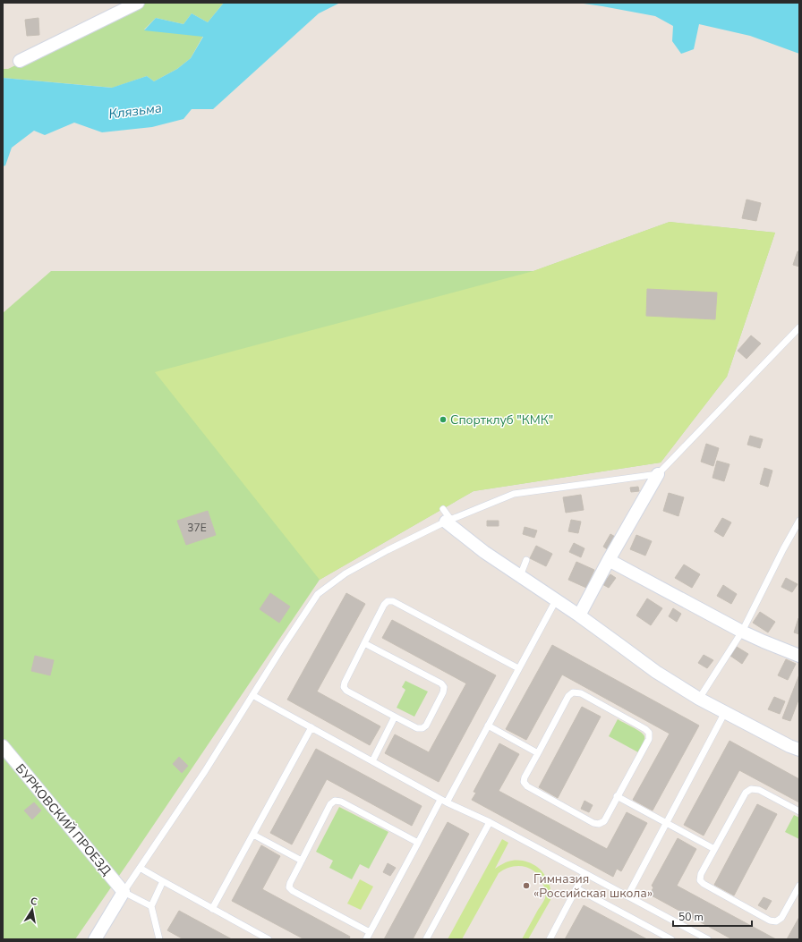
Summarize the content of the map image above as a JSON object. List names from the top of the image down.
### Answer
{
  "streets": {
    "street": ["БУРКОВСКИЙ ПРОЕЗД"]
  },
  "water": ["Клязьма"],
  "places": ["Спортклуб \"КМК\"", "Гимназия «Российская школа»"],
  "house_numbers": ["37Е"],
  "scale_bar": "50 m",
  "north": "top"
}
